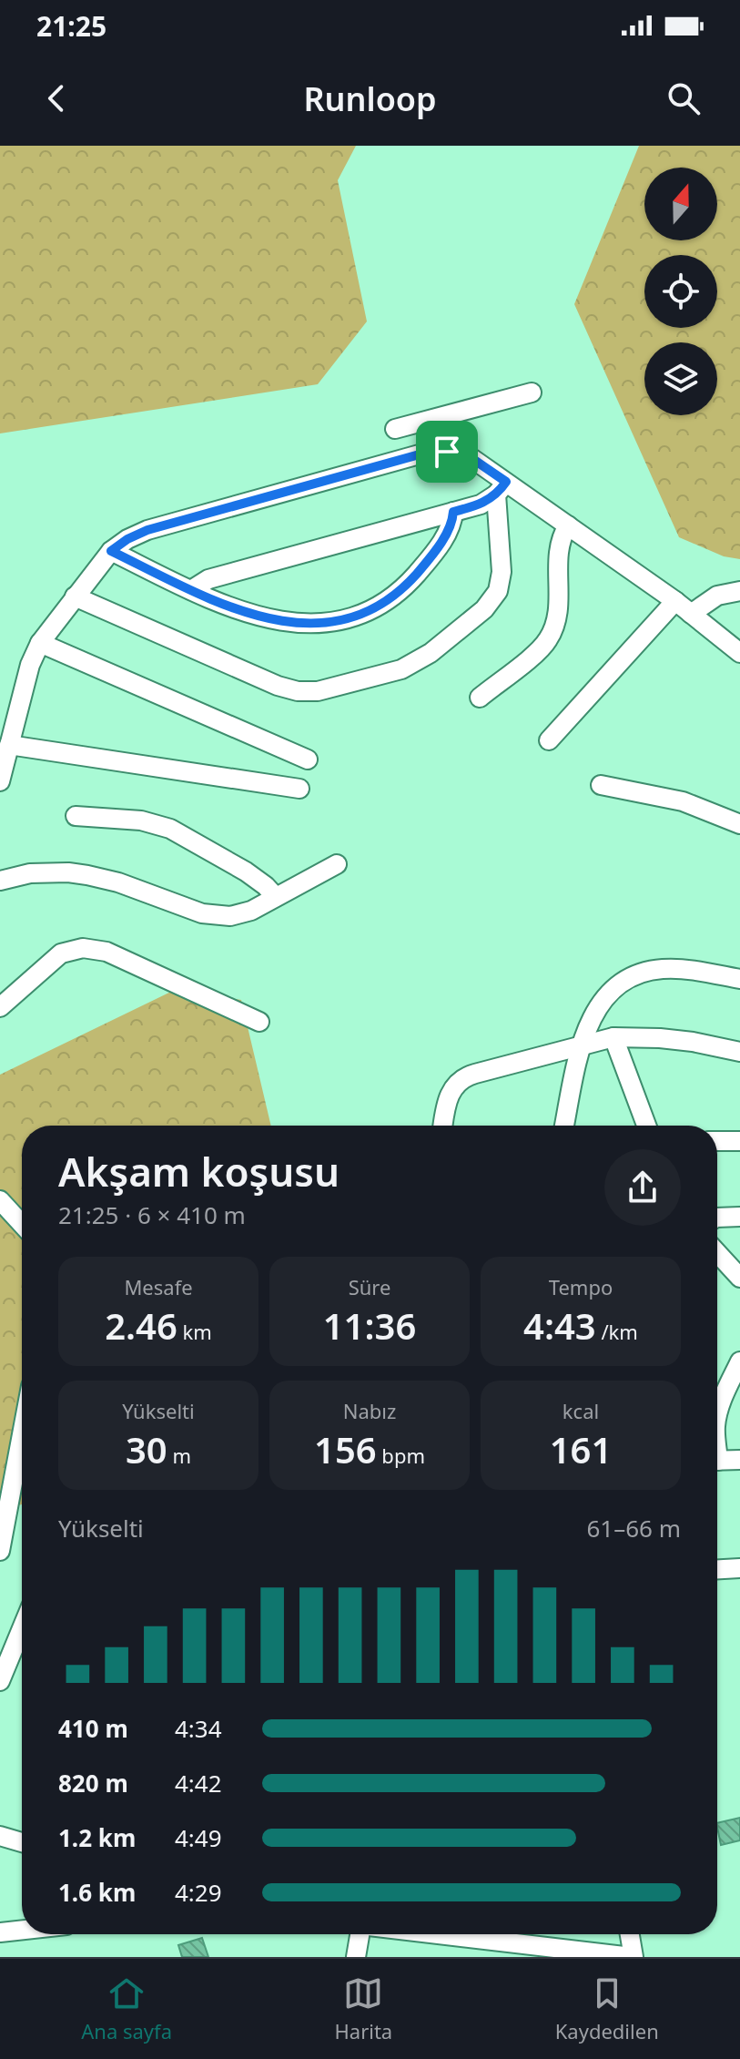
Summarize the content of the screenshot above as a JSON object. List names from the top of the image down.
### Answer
{
  "north": "top",
  "page": {
    "status": "21:25",
    "header": "Runloop",
    "heading": ["Akşam koşusu", "21:25 · 6 × 410 m"],
    "stats": [
      ["Mesafe", "2.46 km"],
      ["Süre", "11:36"],
      ["Tempo", "4:43 /km"],
      ["Yükselti", "30 m"],
      ["Nabız", "156 bpm"],
      ["kcal", "161"]
    ],
    "chart": ["Yükselti", "61–66 m"],
    "list": [
      {
        "name": "410 m",
        "note": "4:34"
      },
      {
        "name": "820 m",
        "note": "4:42"
      },
      {
        "name": "1.2 km",
        "note": "4:49"
      },
      {
        "name": "1.6 km",
        "note": "4:29"
      }
    ],
    "tabs": ["Ana sayfa", "Harita", "Kaydedilen"]
  }
}
